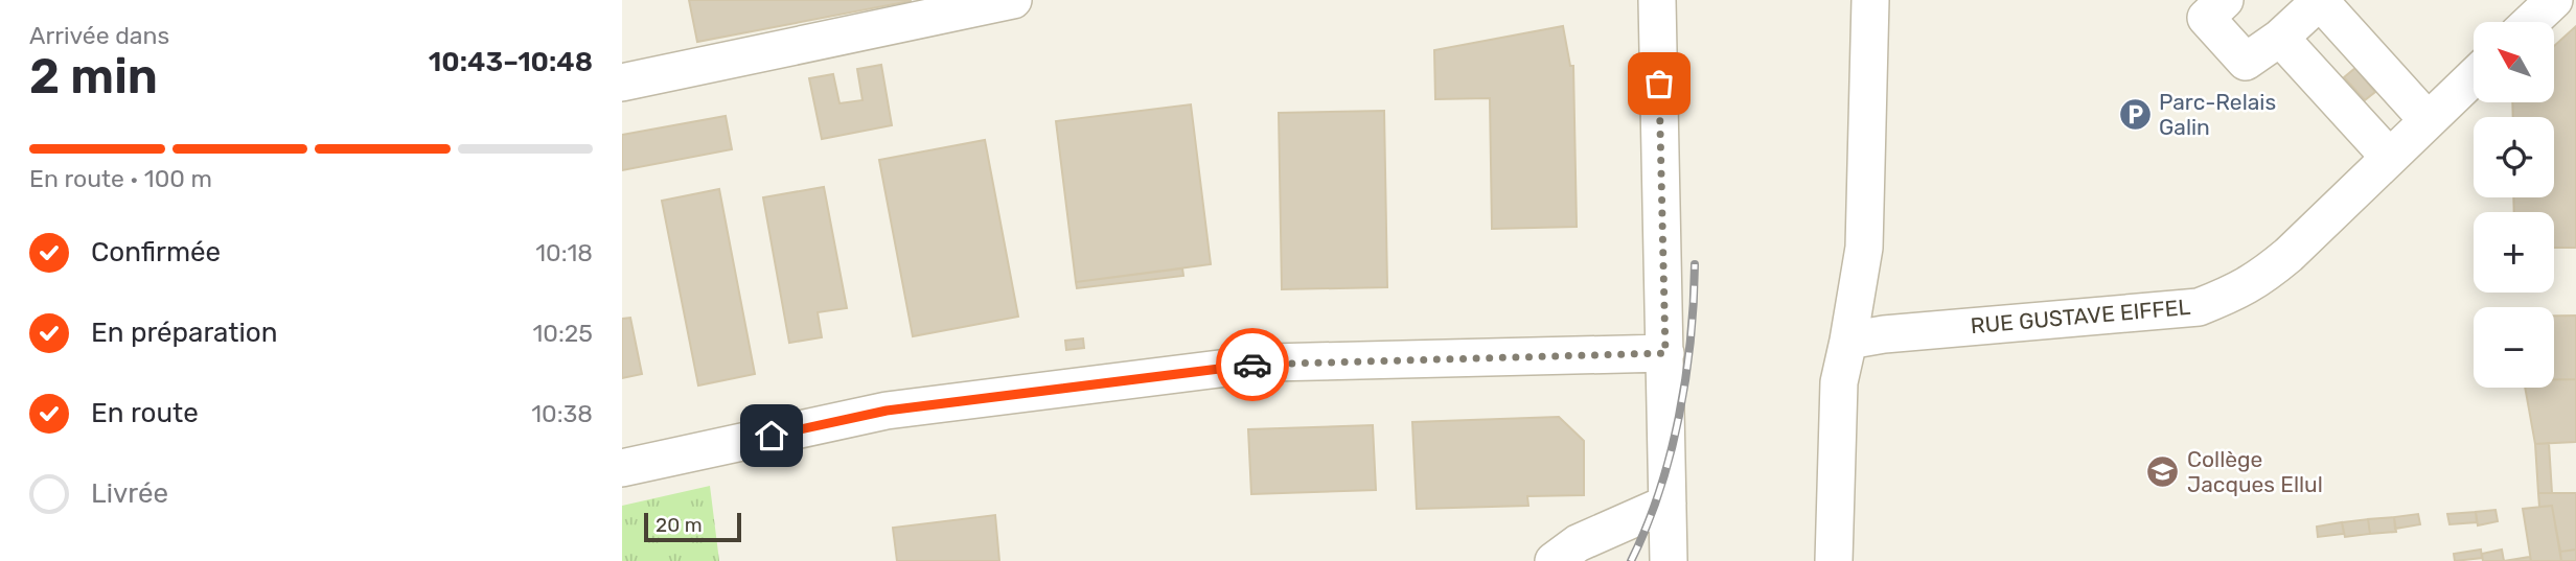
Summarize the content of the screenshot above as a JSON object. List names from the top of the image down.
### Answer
{
  "streets": {
    "street": ["RUE GUSTAVE EIFFEL"]
  },
  "places": {
    "parking": ["Parc-Relais Galin"],
    "school or university": ["Collège Jacques Ellul"]
  },
  "scale_bar": "20 m",
  "north": "top left",
  "page": {
    "heading": ["2 min", "Arrivée dans", "10:43–10:48"],
    "map_buttons": ["+", "−"],
    "bar": "En route · 100 m",
    "list": [
      ["Confirmée", "10:18"],
      ["En préparation", "10:25"],
      ["En route", "10:38"],
      "Livrée"
    ],
    "scale": "20 m"
  }
}
